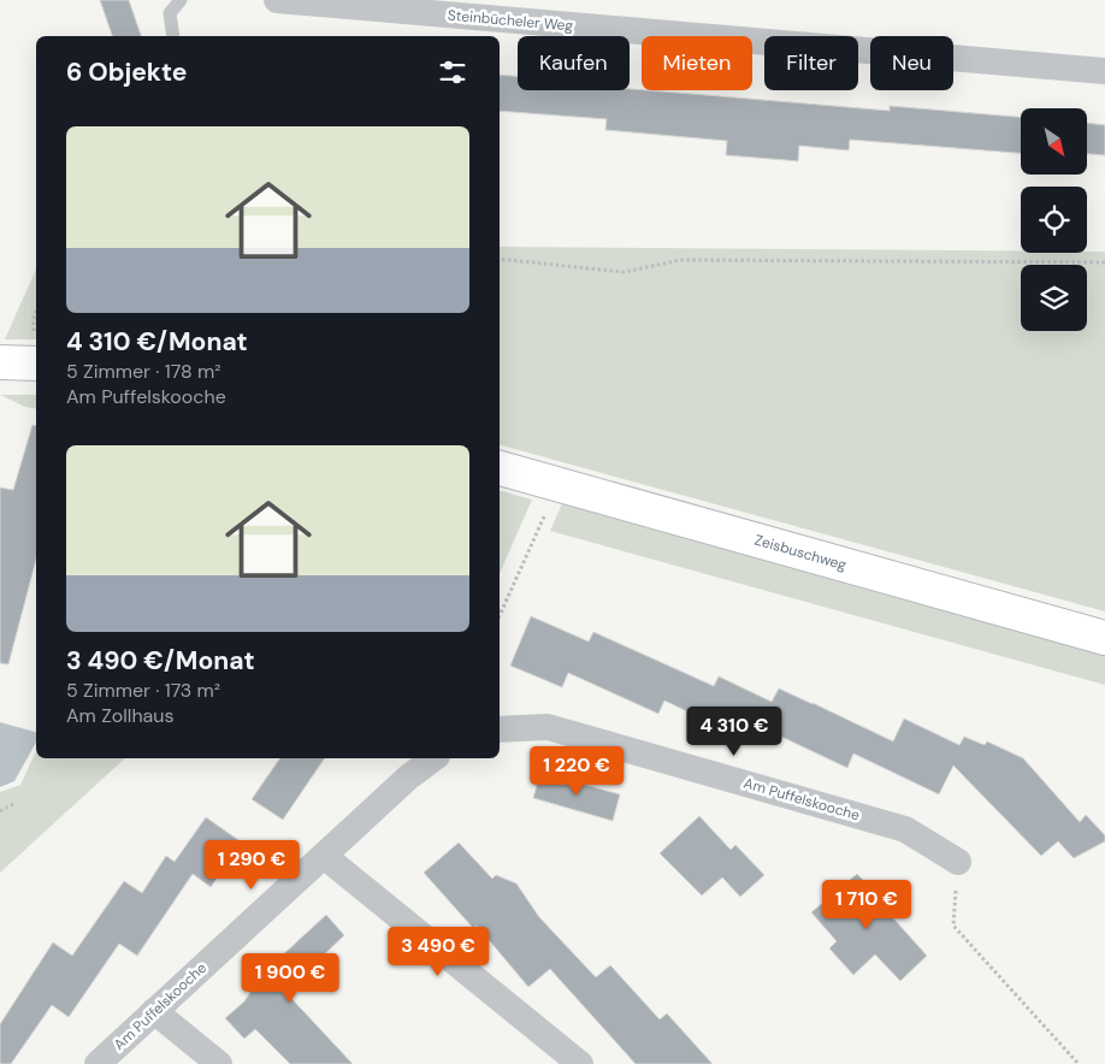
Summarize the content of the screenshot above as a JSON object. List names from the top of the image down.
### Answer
{
  "streets": {
    "street": ["Steinbücheler Weg", "Zeisbuschweg", "Am Puffelskooche"]
  },
  "north": "bottom right",
  "page": {
    "chip": [
      "Kaufen",
      "Mieten",
      "Filter",
      "Neu"
    ],
    "heading": "6 Objekte",
    "list": [
      {
        "name": "4 310 €/Monat",
        "note": "5 Zimmer · 178 m² · Am Puffelskooche"
      },
      {
        "name": "3 490 €/Monat",
        "note": "5 Zimmer · 173 m² · Am Zollhaus"
      }
    ],
    "price": [
      "4 310 €",
      "1 220 €",
      "1 290 €",
      "1 710 €",
      "3 490 €",
      "1 900 €"
    ]
  }
}
